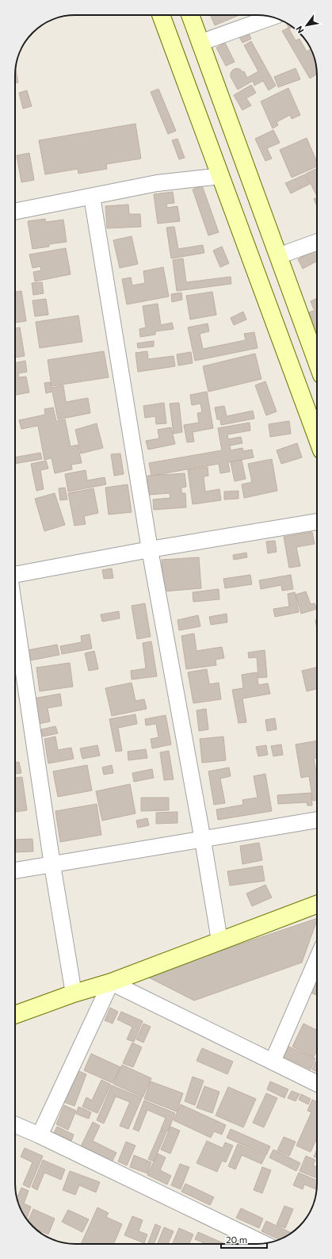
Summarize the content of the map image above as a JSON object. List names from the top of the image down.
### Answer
{
  "scale_bar": "20 m",
  "north": "bottom left"
}
